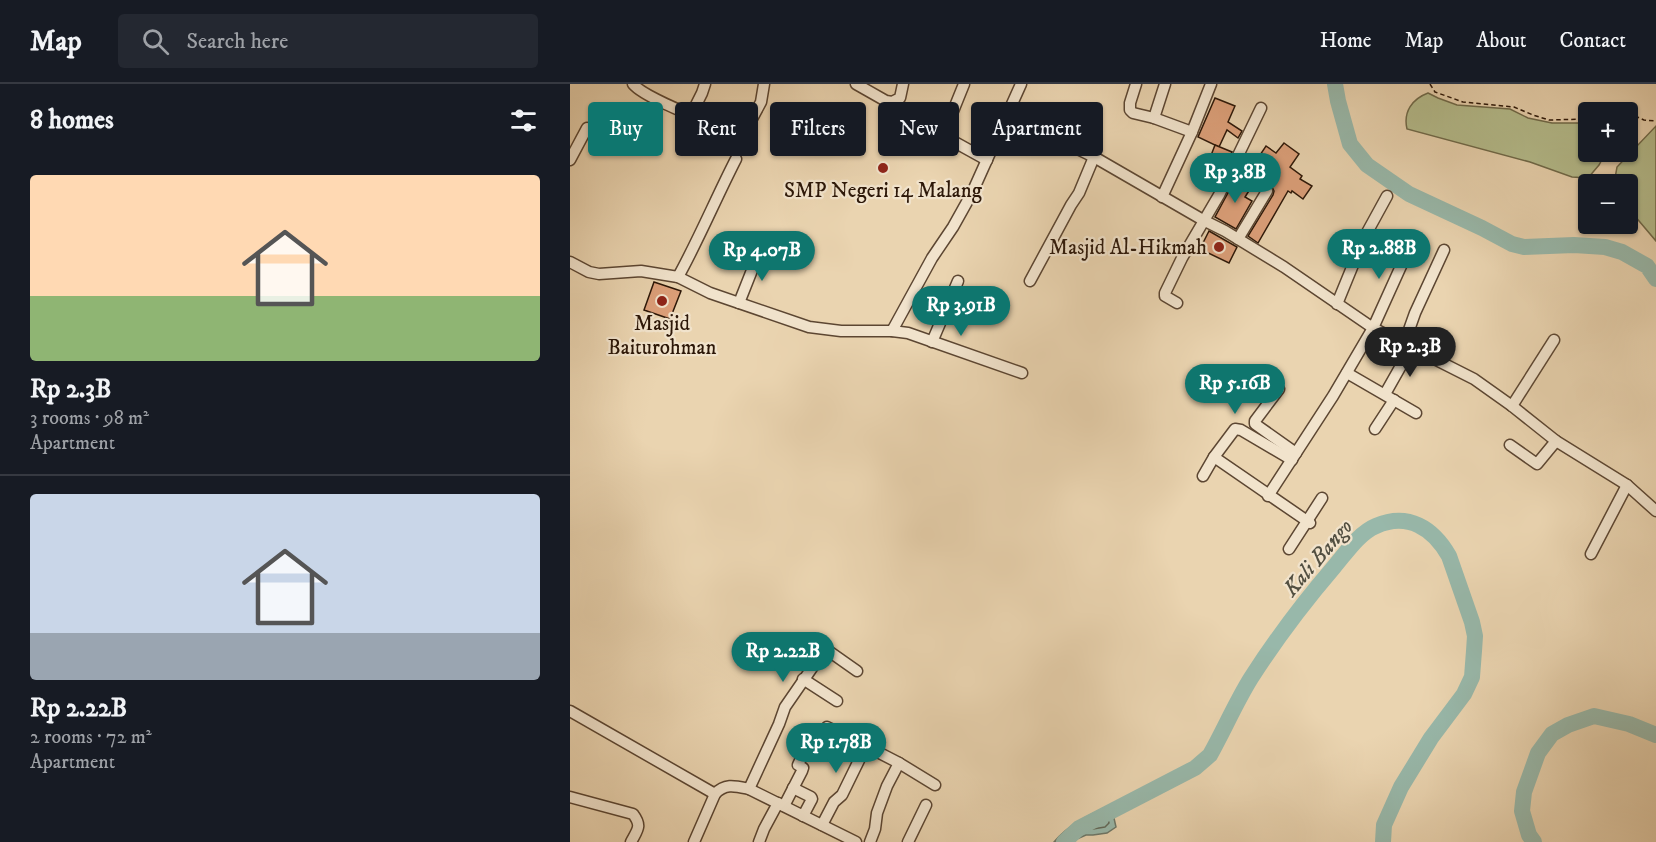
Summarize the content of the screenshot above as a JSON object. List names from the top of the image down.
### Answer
{
  "water": ["Kali Bango"],
  "places": ["SMP Negeri 14 Malang", "Masjid Al-Hikmah", "Masjid Baiturohman"],
  "page": {
    "header": "Map",
    "search": "Search here",
    "nav": [
      "Home",
      "Map",
      "About",
      "Contact"
    ],
    "heading": "8 homes",
    "map_buttons": ["+", "−"],
    "chip": [
      "Buy",
      "Rent",
      "Filters",
      "New",
      "Apartment"
    ],
    "price": [
      "Rp 3.8B",
      "Rp 2.88B",
      "Rp 4.07B",
      "Rp 3.91B",
      "Rp 2.3B",
      "Rp 5.16B",
      "Rp 2.22B",
      "Rp 1.78B"
    ],
    "list": [
      {
        "name": "Rp 2.3B",
        "note": "3 rooms · 98 m² · Apartment"
      },
      {
        "name": "Rp 2.22B",
        "note": "2 rooms · 72 m² · Apartment"
      }
    ]
  }
}
